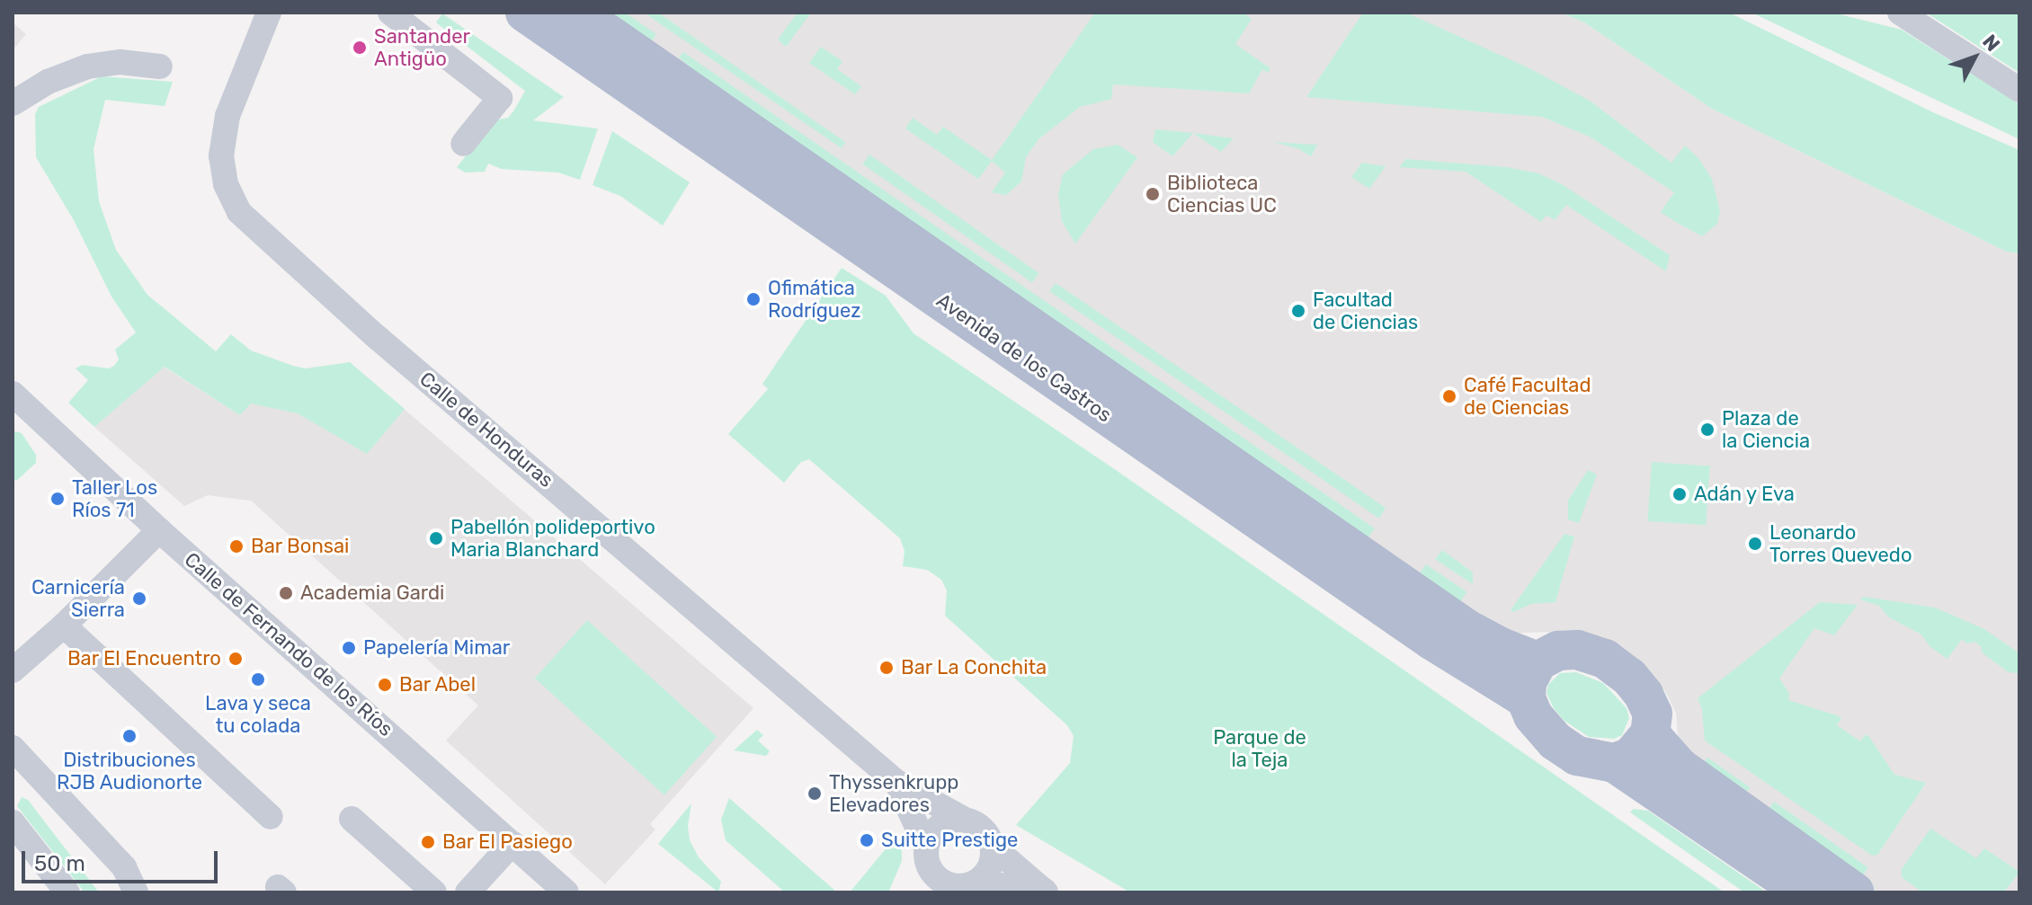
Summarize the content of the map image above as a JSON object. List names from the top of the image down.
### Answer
{
  "streets": {
    "main road": ["Avenida de los Castros"],
    "street": ["Calle de Honduras", "Calle de Fernando de los Ríos"]
  },
  "parks": ["Parque de la Teja"],
  "places": [
    "Santander Antigüo",
    "Biblioteca Ciencias UC",
    "Ofimática Rodríguez",
    "Facultad de Ciencias",
    "Café Facultad de Ciencias",
    "Plaza de la Ciencia",
    "Adán y Eva",
    "Taller Los Ríos 71",
    "Pabellón polideportivo Maria Blanchard",
    "Leonardo Torres Quevedo",
    "Bar Bonsai",
    "Academia Gardi",
    "Carnicería Sierra",
    "Papelería Mimar",
    "Bar El Encuentro",
    "Bar La Conchita",
    "Lava y seca tu colada",
    "Bar Abel",
    "Distribuciones RJB Audionorte",
    "Thyssenkrupp Elevadores",
    "Suitte Prestige",
    "Bar El Pasiego"
  ],
  "scale_bar": "50 m",
  "north": "top right"
}
